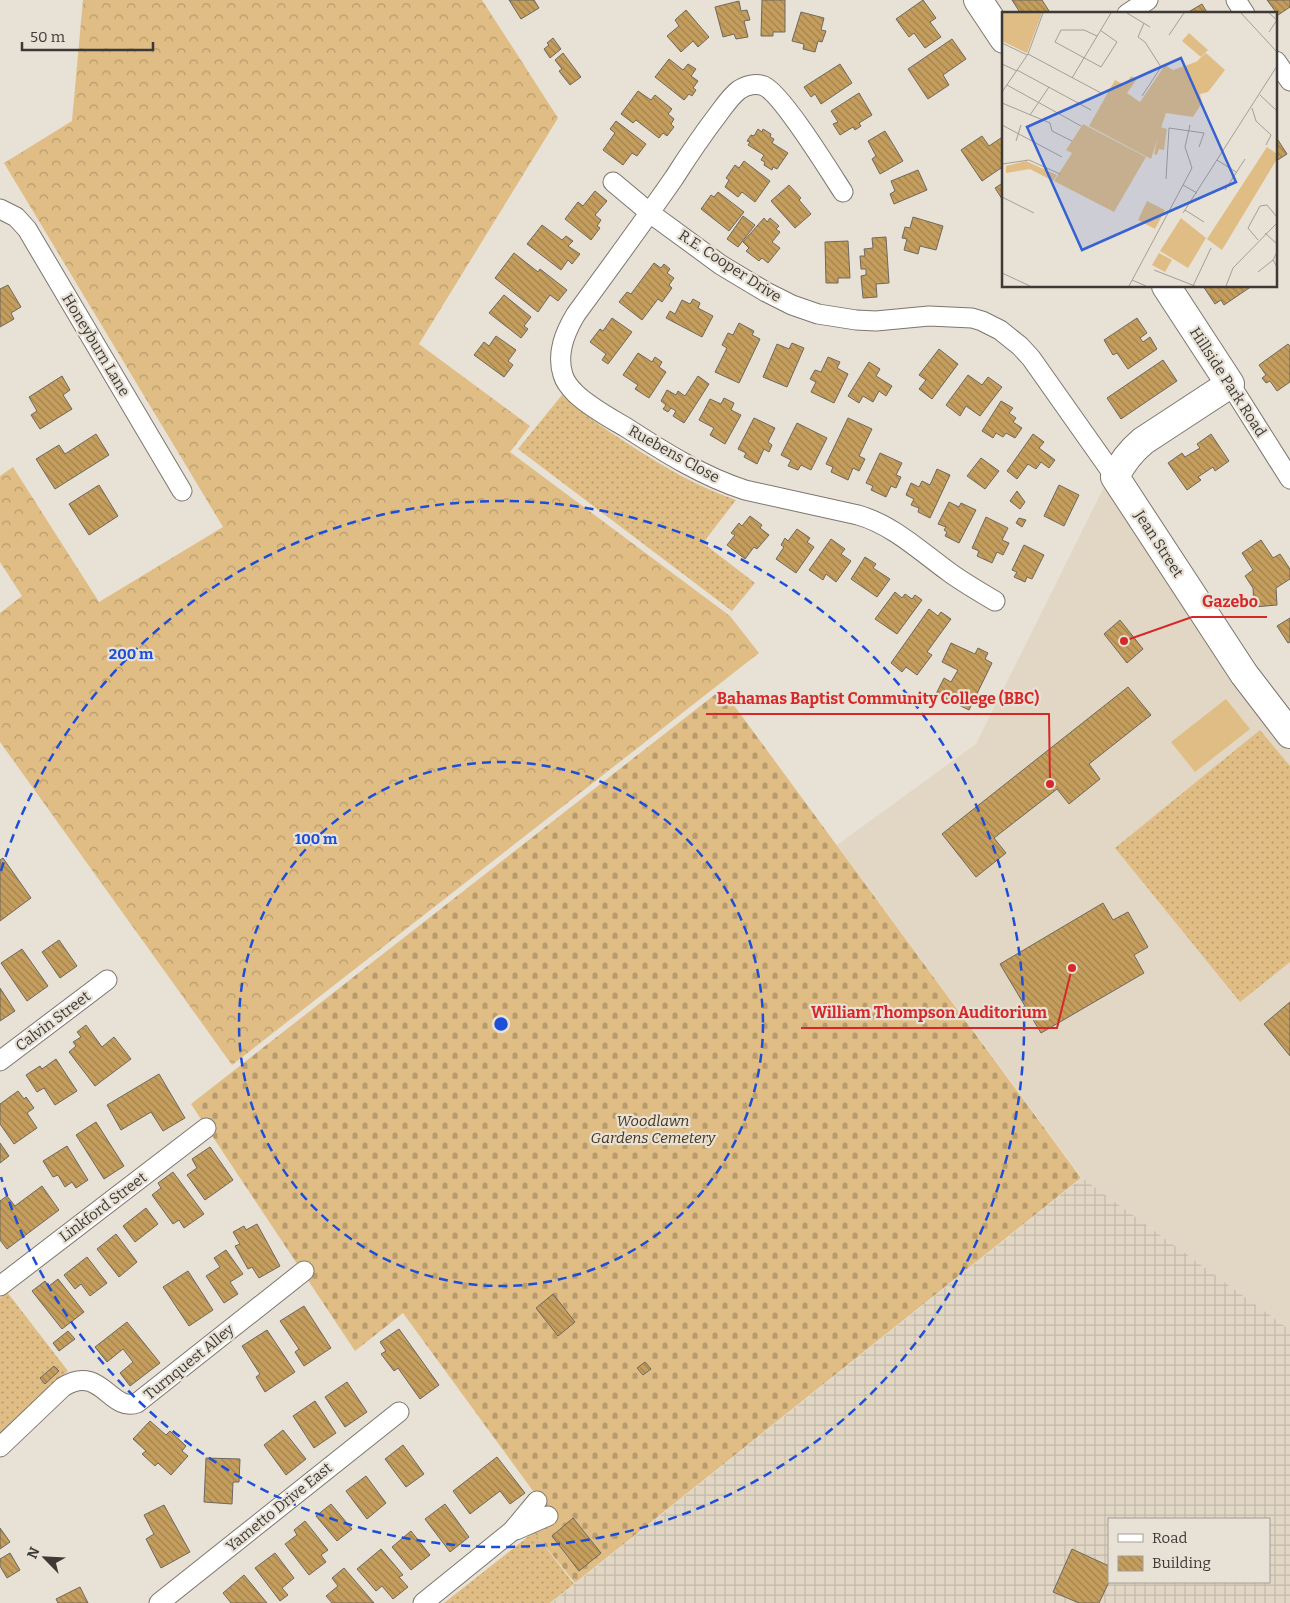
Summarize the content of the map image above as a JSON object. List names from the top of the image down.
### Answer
{
  "streets": {
    "street": [
      "R.E. Cooper Drive",
      "Honeyburn Lane",
      "Hillside Park Road",
      "Ruebens Close",
      "Jean Street",
      "Calvin Street",
      "Linkford Street",
      "Turnquest Alley",
      "Yametto Drive East"
    ]
  },
  "crossings": [
    ["R.E. Cooper Drive", "Ruebens Close"],
    ["R.E. Cooper Drive", "Jean Street"]
  ],
  "parks": ["Woodlawn Gardens Cemetery"],
  "places": ["Gazebo", "Bahamas Baptist Community College (BBC)", "William Thompson Auditorium"],
  "legend": ["Road", "Building"],
  "scale_bar": "50 m",
  "north": "top left",
  "rings": ["200 m", "100 m"]
}
